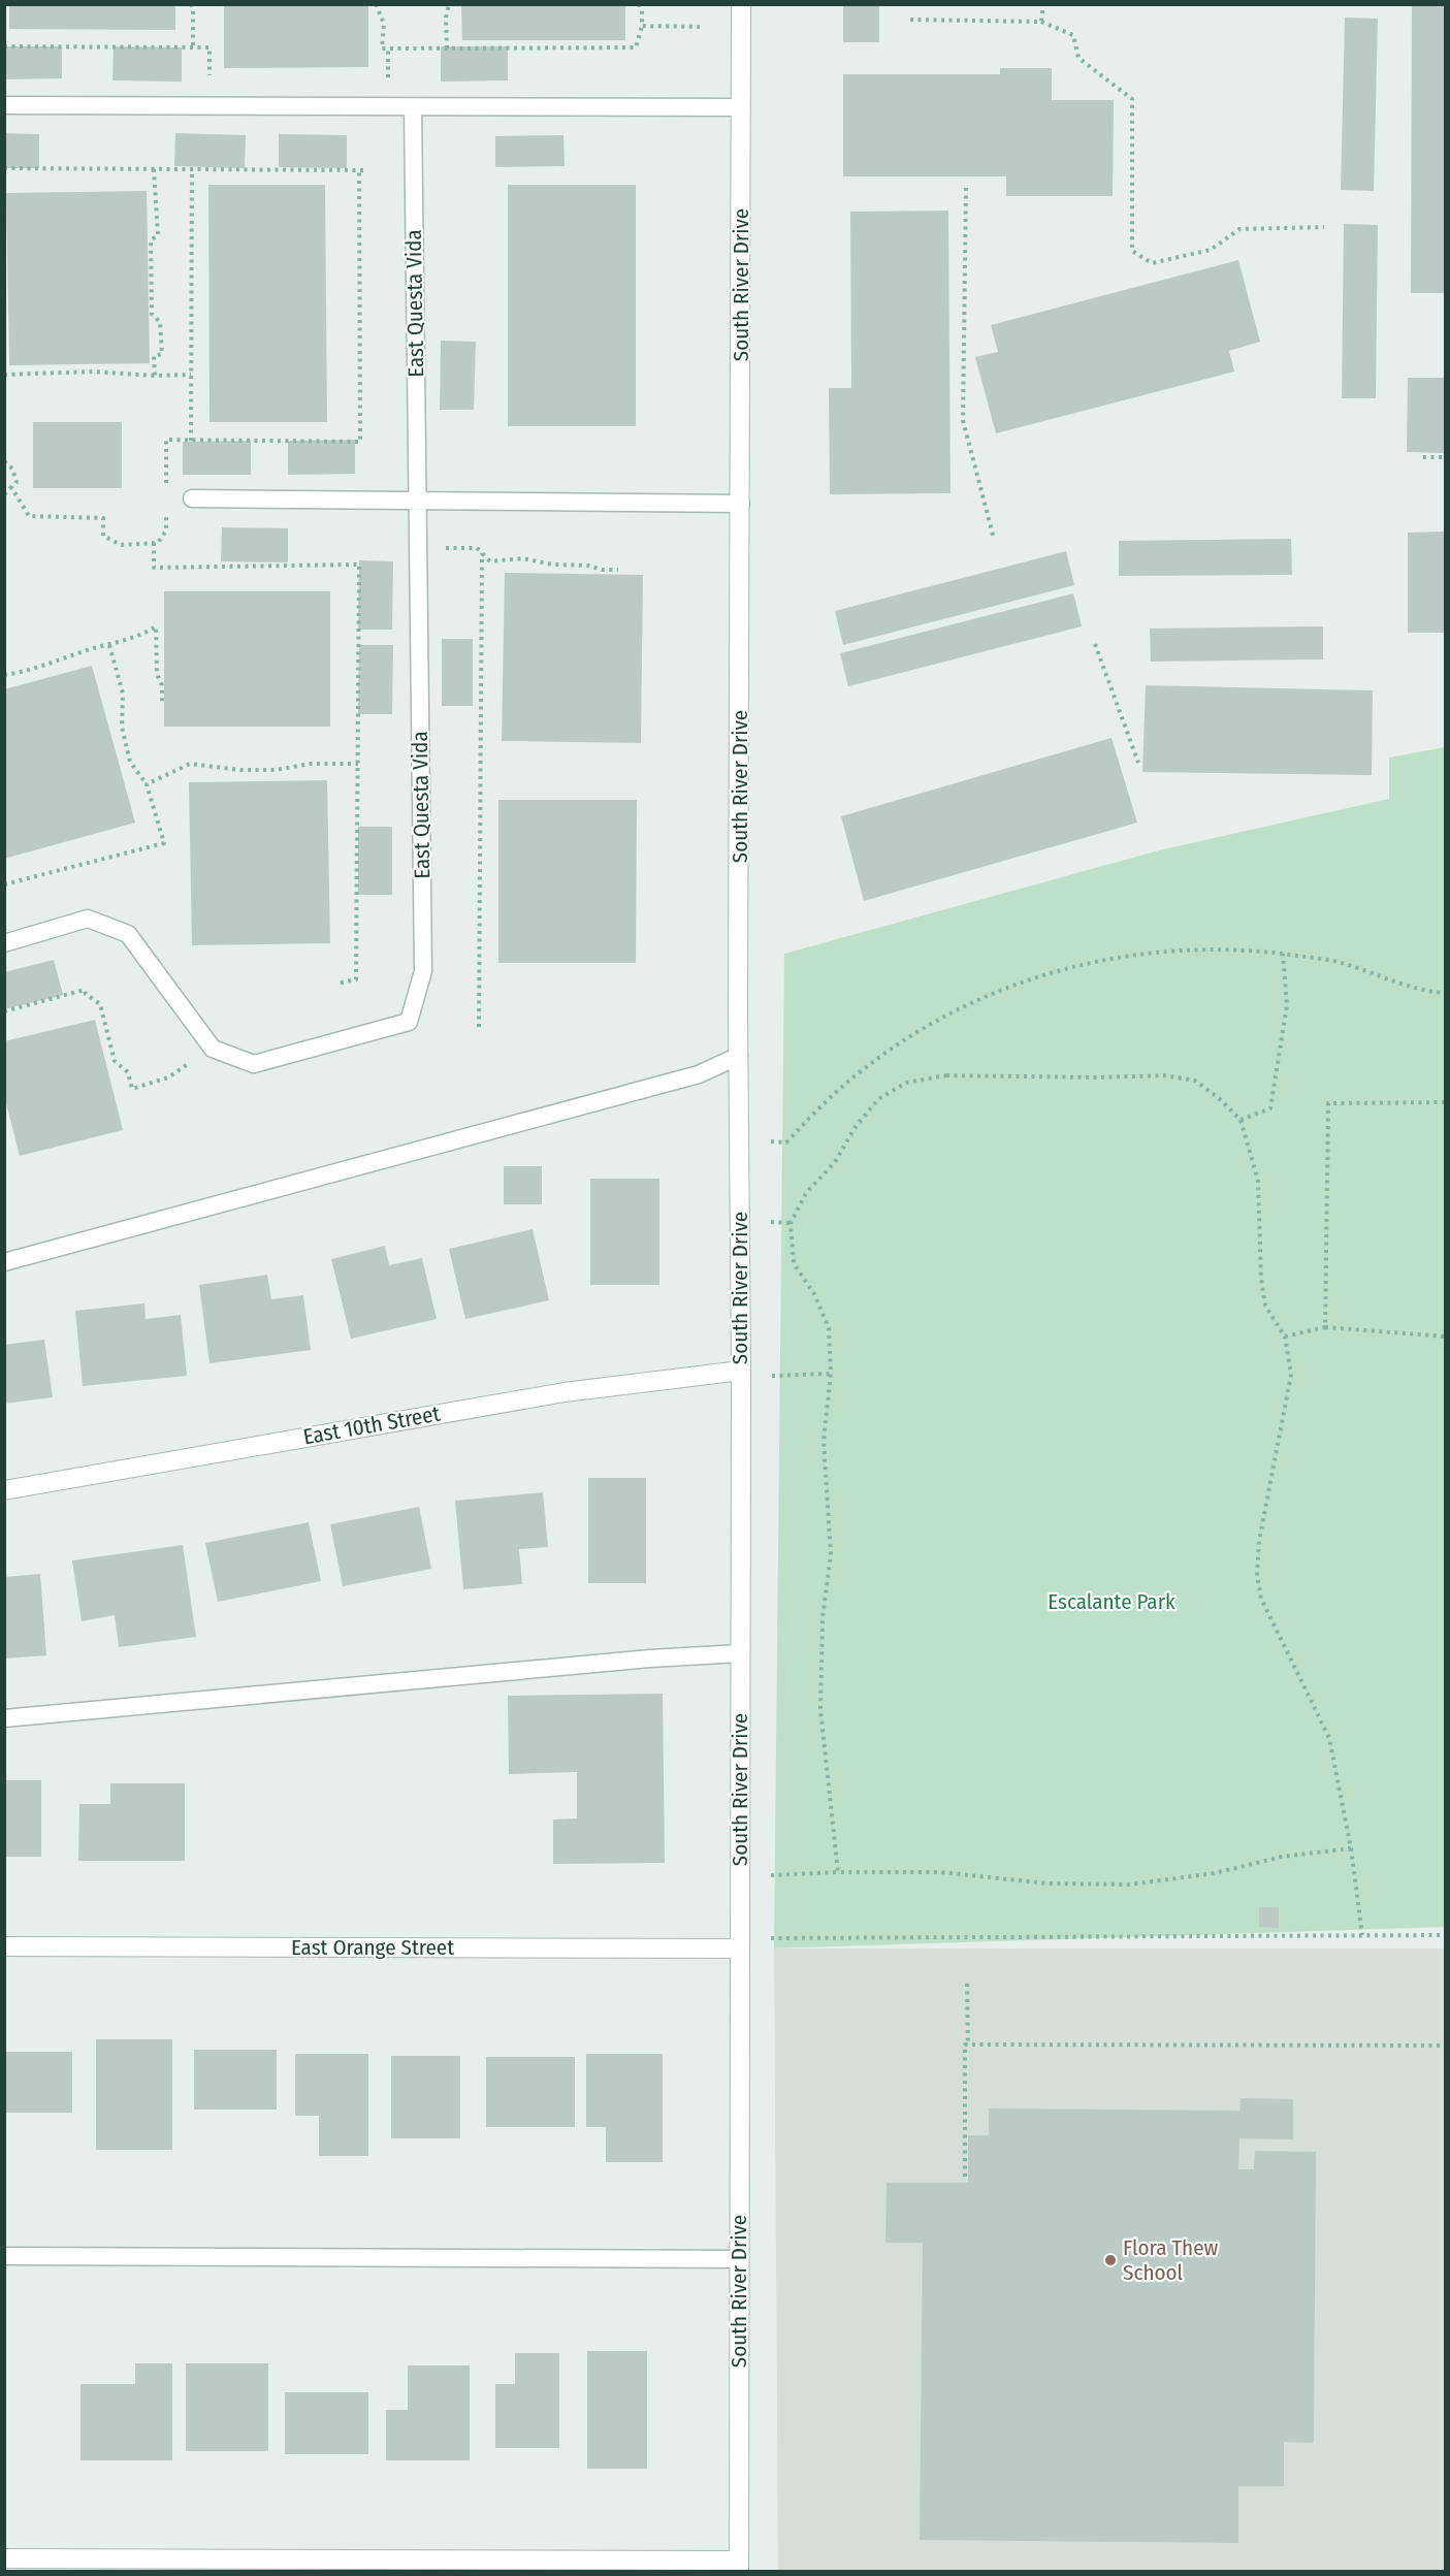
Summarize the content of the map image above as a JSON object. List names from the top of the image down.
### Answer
{
  "streets": {
    "street": ["South River Drive", "East 10th Street", "East Orange Street"],
    "lane": ["East Questa Vida"]
  },
  "crossings": [
    ["South River Drive", "East 10th Street"],
    ["South River Drive", "East Orange Street"]
  ],
  "parks": ["Escalante Park"],
  "places": ["Flora Thew School"]
}
